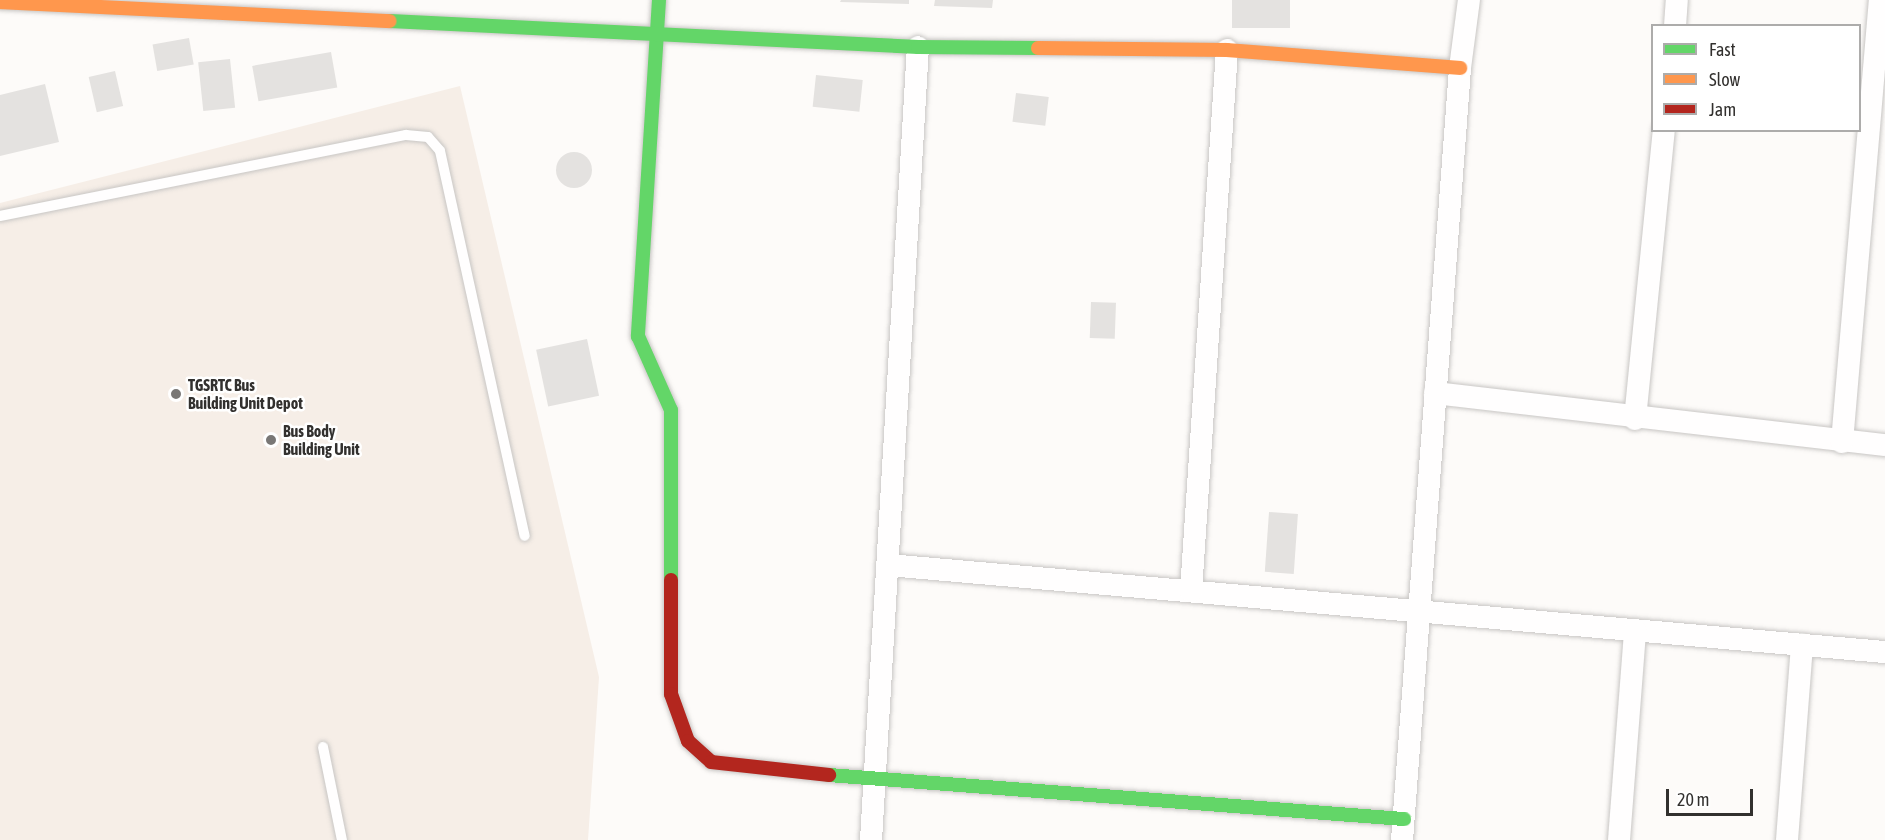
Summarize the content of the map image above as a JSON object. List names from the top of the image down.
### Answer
{
  "places": ["TGSRTC Bus Building Unit Depot", "Bus Body Building Unit"],
  "legend": ["Fast", "Slow", "Jam"],
  "scale_bar": "20 m"
}
